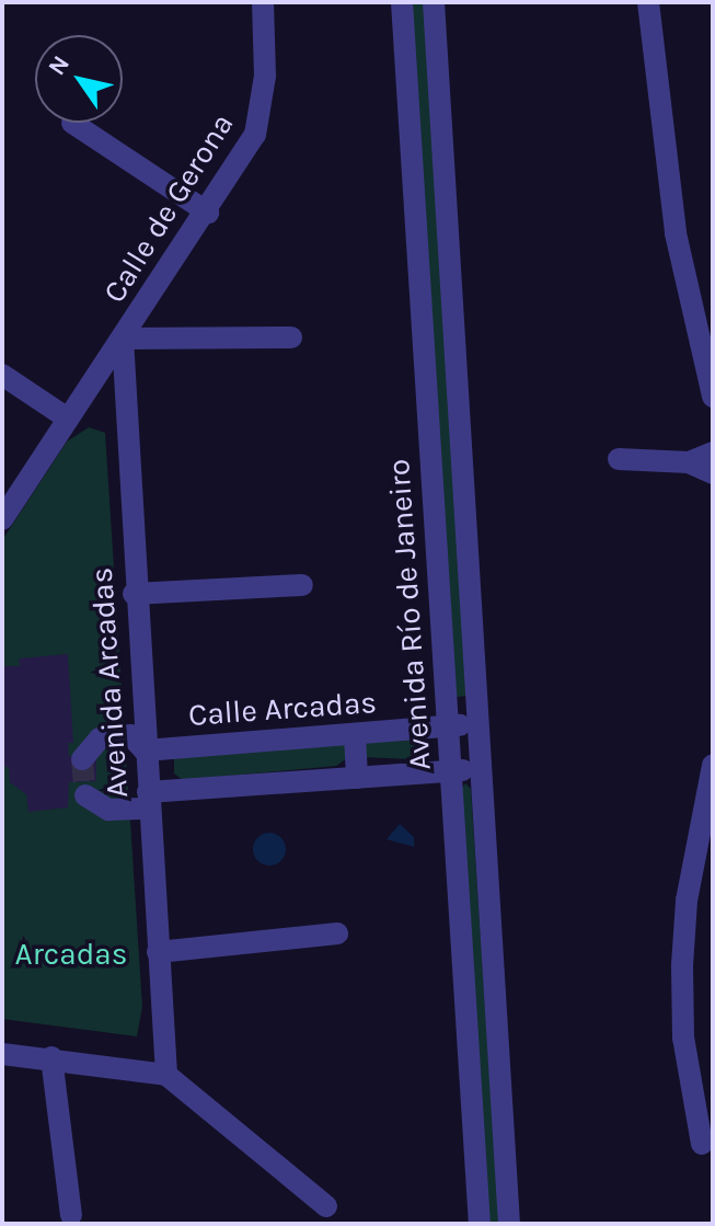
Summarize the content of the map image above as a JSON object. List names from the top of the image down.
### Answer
{
  "streets": {
    "street": [
      "Calle de Gerona",
      "Avenida Río de Janeiro",
      "Avenida Arcadas",
      "Calle Arcadas"
    ]
  },
  "crossings": [
    ["Calle de Gerona", "Avenida Arcadas"],
    ["Avenida Río de Janeiro", "Calle Arcadas"],
    ["Avenida Arcadas", "Calle Arcadas"]
  ],
  "parks": ["Arcadas"],
  "north": "top left"
}
